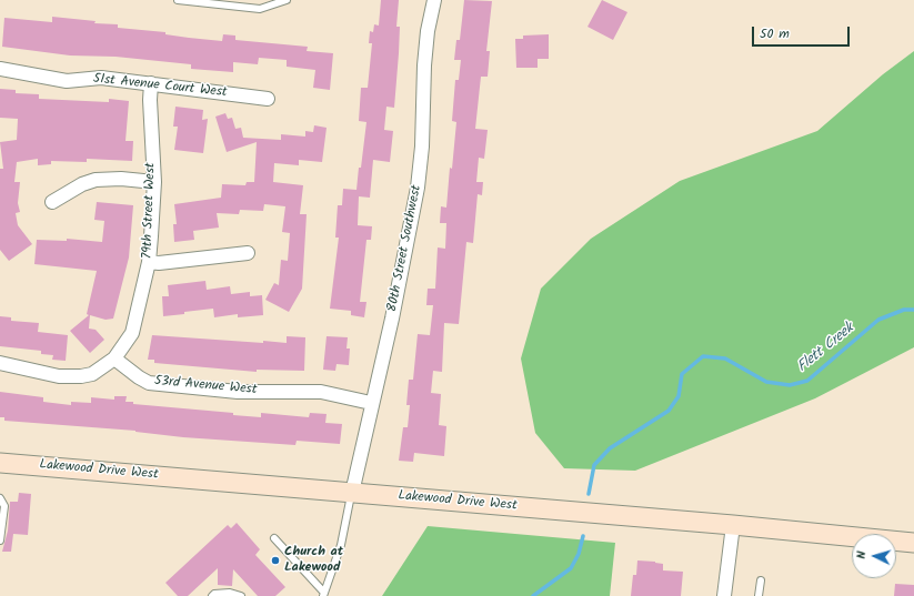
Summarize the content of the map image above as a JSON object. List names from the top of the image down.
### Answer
{
  "streets": {
    "main road": ["Lakewood Drive West"],
    "street": [
      "51st Avenue Court West",
      "79th Street West",
      "80th Street Southwest",
      "53rd Avenue West"
    ]
  },
  "crossings": [
    ["51st Avenue Court West", "79th Street West"],
    ["79th Street West", "53rd Avenue West"],
    ["80th Street Southwest", "53rd Avenue West"],
    ["80th Street Southwest", "Lakewood Drive West"]
  ],
  "water": ["Flett Creek"],
  "places": ["Church at Lakewood"],
  "scale_bar": "50 m",
  "north": "left"
}
